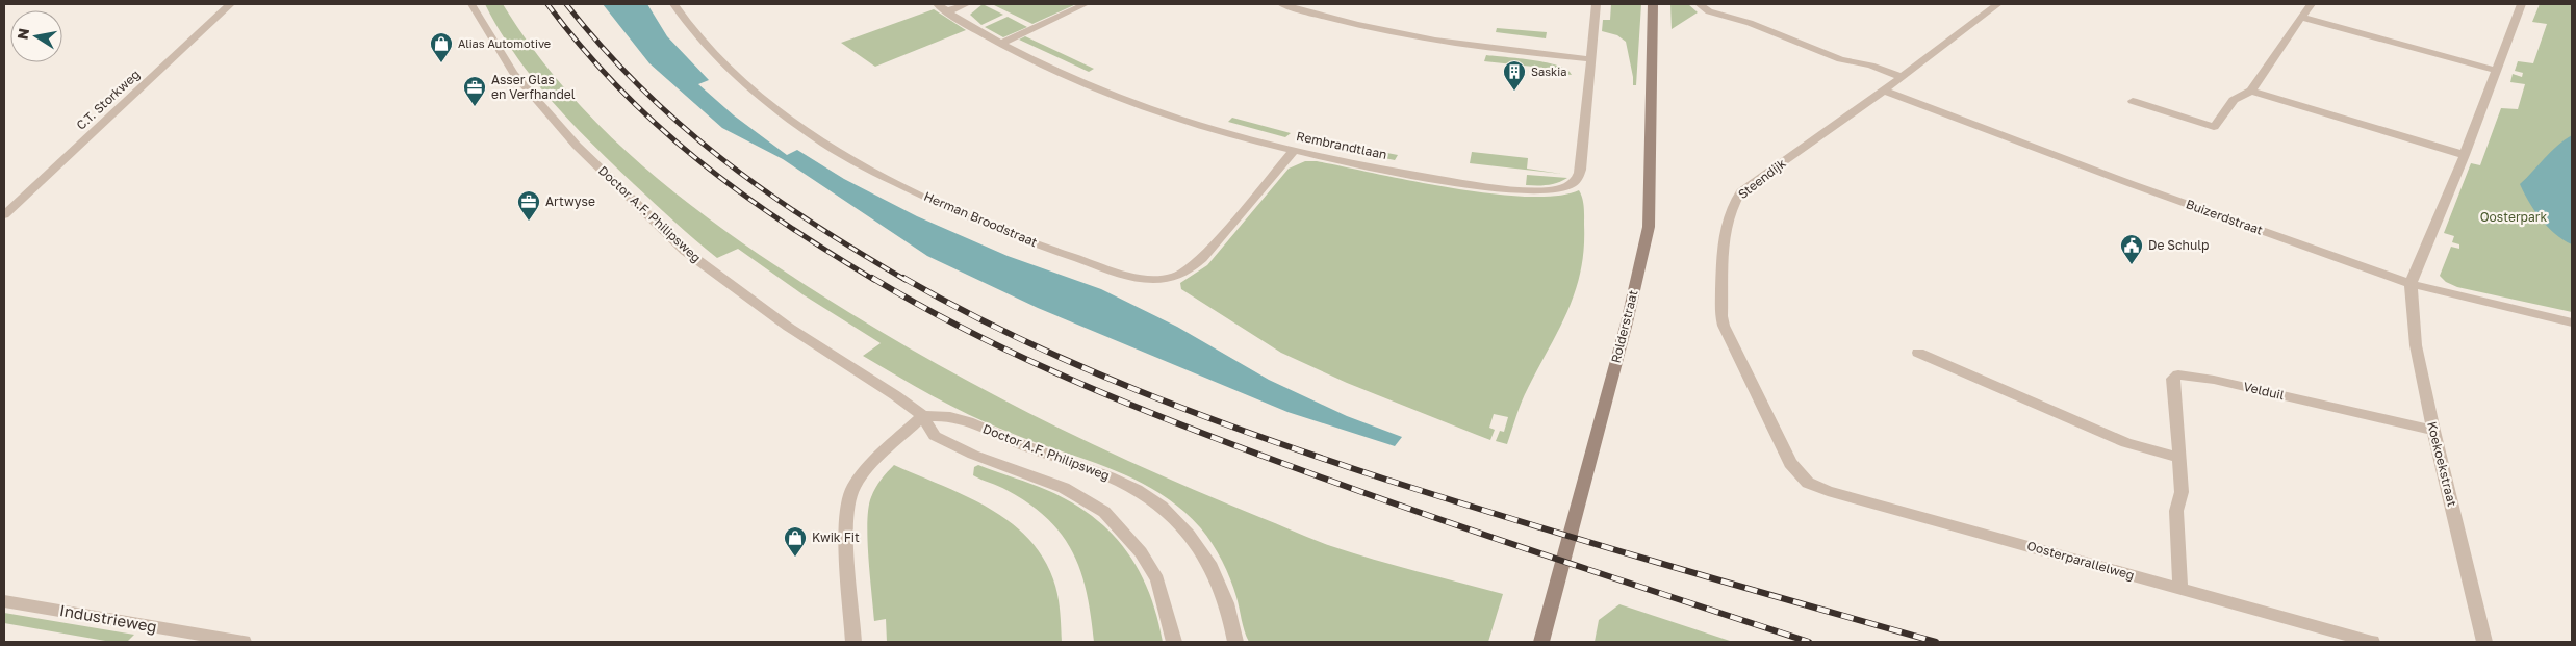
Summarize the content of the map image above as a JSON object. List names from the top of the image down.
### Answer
{
  "streets": {
    "main road": ["Rolderstraat"],
    "street": [
      "C.T. Storkweg",
      "Rembrandtlaan",
      "Steendijk",
      "Doctor A.F. Philipsweg",
      "Buizerdstraat",
      "Herman Broodstraat",
      "Velduil",
      "Koekoekstraat",
      "Oosterparallelweg",
      "Industrieweg"
    ]
  },
  "crossings": [
    ["Rembrandtlaan", "Herman Broodstraat"],
    ["Steendijk", "Buizerdstraat"],
    ["Steendijk", "Oosterparallelweg"],
    ["Buizerdstraat", "Koekoekstraat"],
    ["Velduil", "Koekoekstraat"],
    ["Velduil", "Oosterparallelweg"]
  ],
  "parks": ["Oosterpark"],
  "places": {
    "shop": ["Alias Automotive", "Kwik Fit"],
    "building": ["Saskia"],
    "office": ["Asser Glas en Verfhandel", "Artwyse"],
    "public building": ["De Schulp"]
  },
  "north": "left"
}
